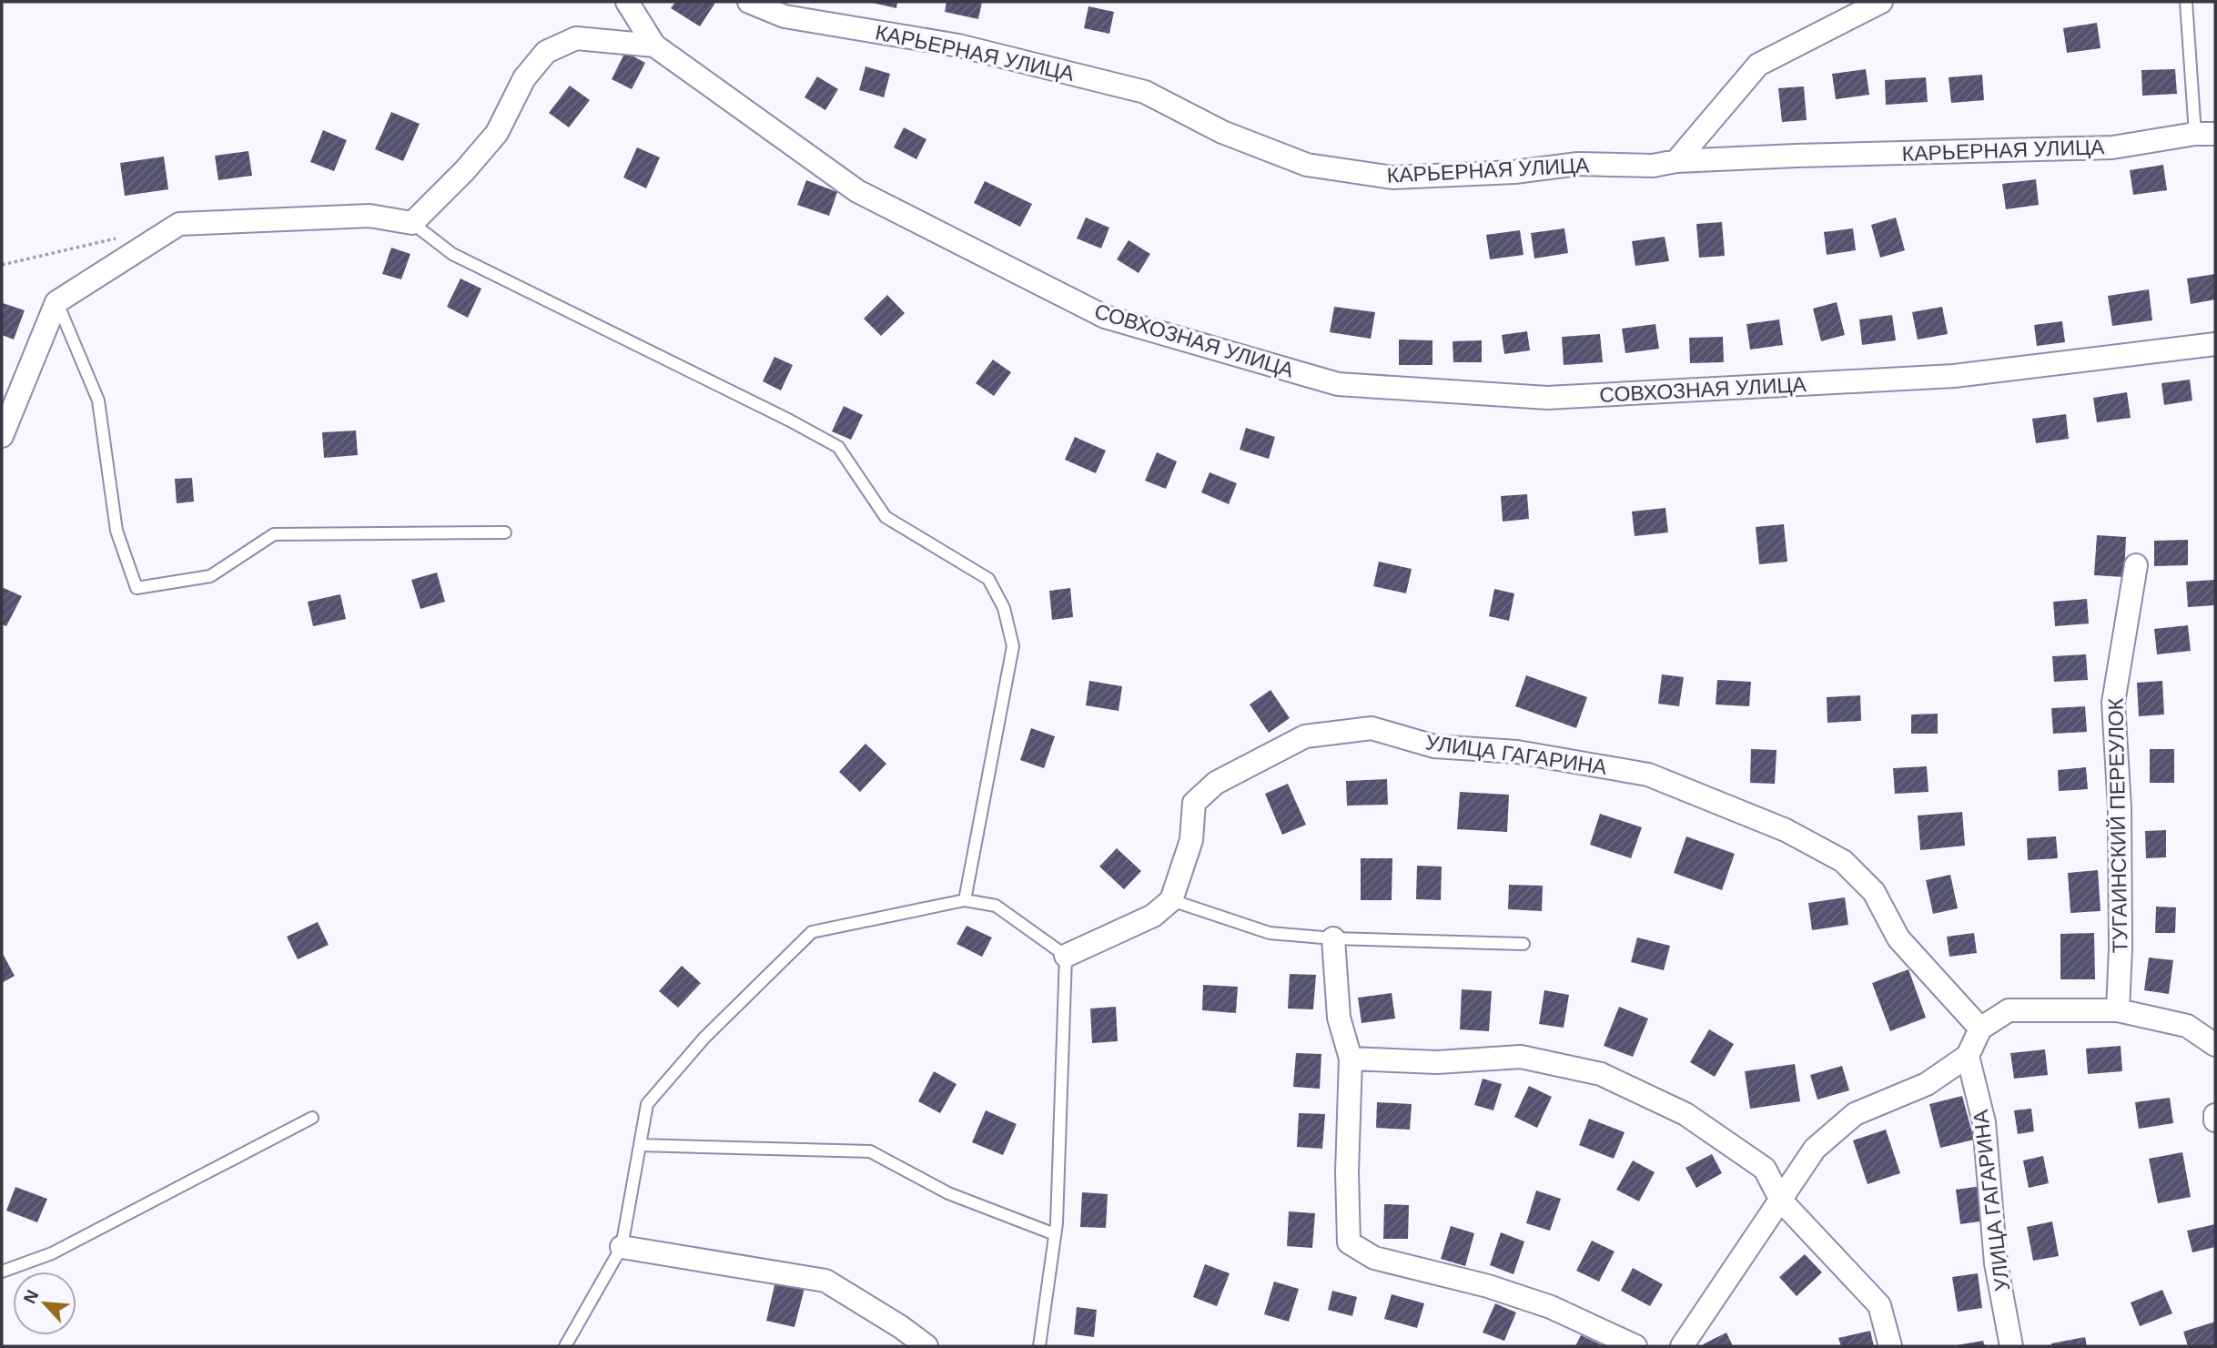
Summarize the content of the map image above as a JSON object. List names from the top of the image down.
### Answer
{
  "streets": {
    "street": [
      "КАРЬЕРНАЯ УЛИЦА",
      "СОВХОЗНАЯ УЛИЦА",
      "УЛИЦА ГАГАРИНА",
      "ТУГАИНСКИЙ ПЕРЕУЛОК"
    ]
  },
  "north": "top left"
}
